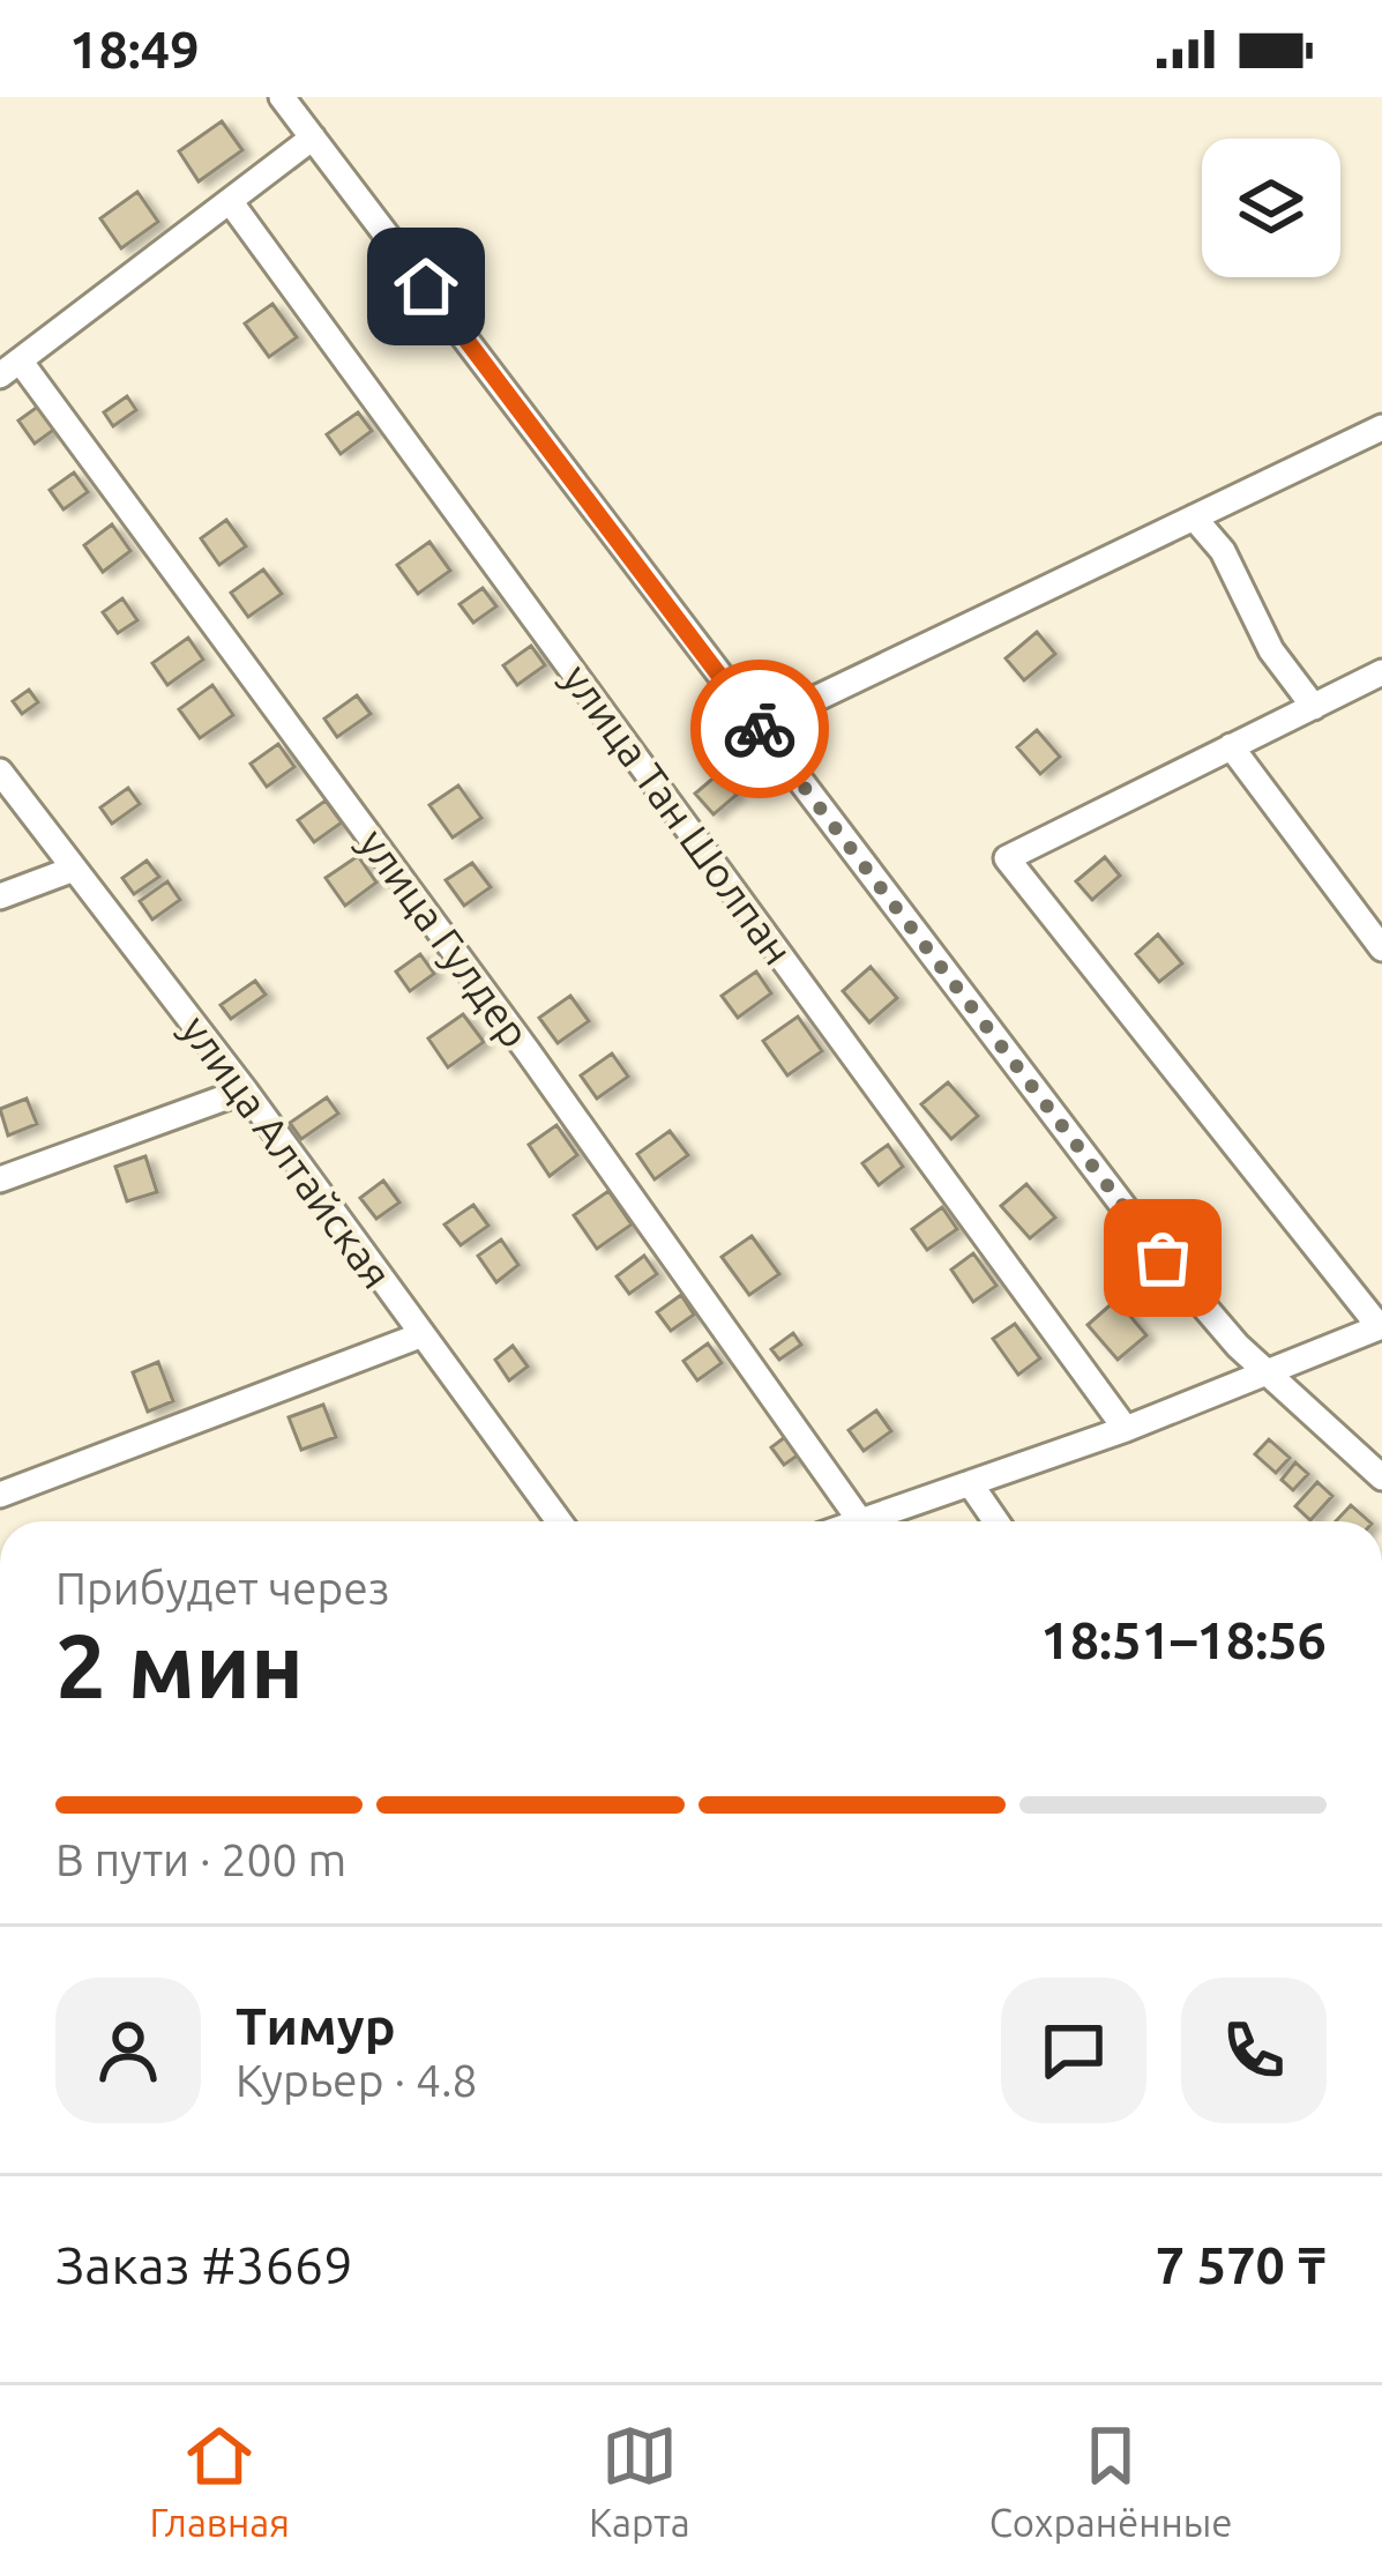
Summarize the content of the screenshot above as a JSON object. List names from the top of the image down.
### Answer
{
  "streets": {
    "street": ["улица Тан Шолпан", "улица Гулдер", "улица Алтайская"]
  },
  "page": {
    "status": "18:49",
    "heading": ["2 мин", "Прибудет через", "18:51–18:56"],
    "panel": [
      "Тимур",
      "Курьер · 4.8",
      "Заказ #3669",
      "7 570 ₸"
    ],
    "bar": "В пути · 200 m",
    "tabs": ["Главная", "Карта", "Сохранённые"]
  }
}
